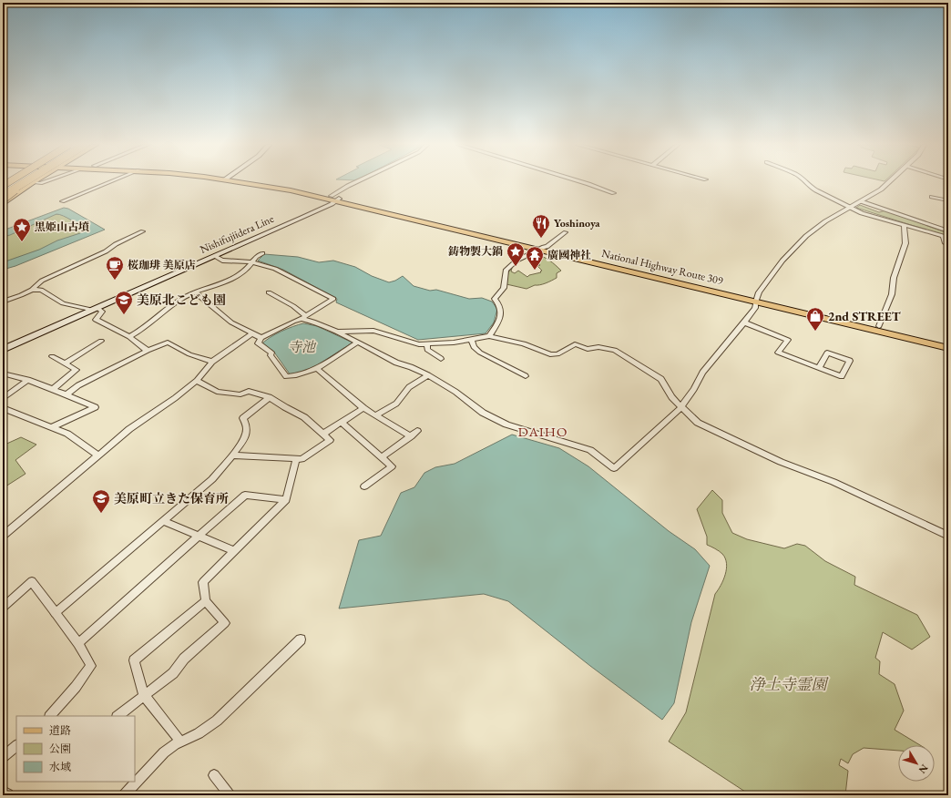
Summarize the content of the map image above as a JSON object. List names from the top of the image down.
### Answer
{
  "streets": {
    "main road": ["Nishifujiidera Line", "National Highway Route 309"]
  },
  "crossings": [
    ["Nishifujiidera Line", "National Highway Route 309"]
  ],
  "districts": ["DAIHO"],
  "water": ["寺池"],
  "parks": ["浄土寺霊園"],
  "places": {
    "restaurant": ["Yoshinoya"],
    "place": ["黒姫山古墳", "鋳物製大鍋"],
    "temple": ["廣國神社"],
    "cafe": ["桜珈琲 美原店"],
    "school or university": ["美原北こども園", "美原町立きた保育所"],
    "shop": ["2nd STREET"]
  },
  "legend": ["道路", "公園", "水域"],
  "north": "bottom right"
}
